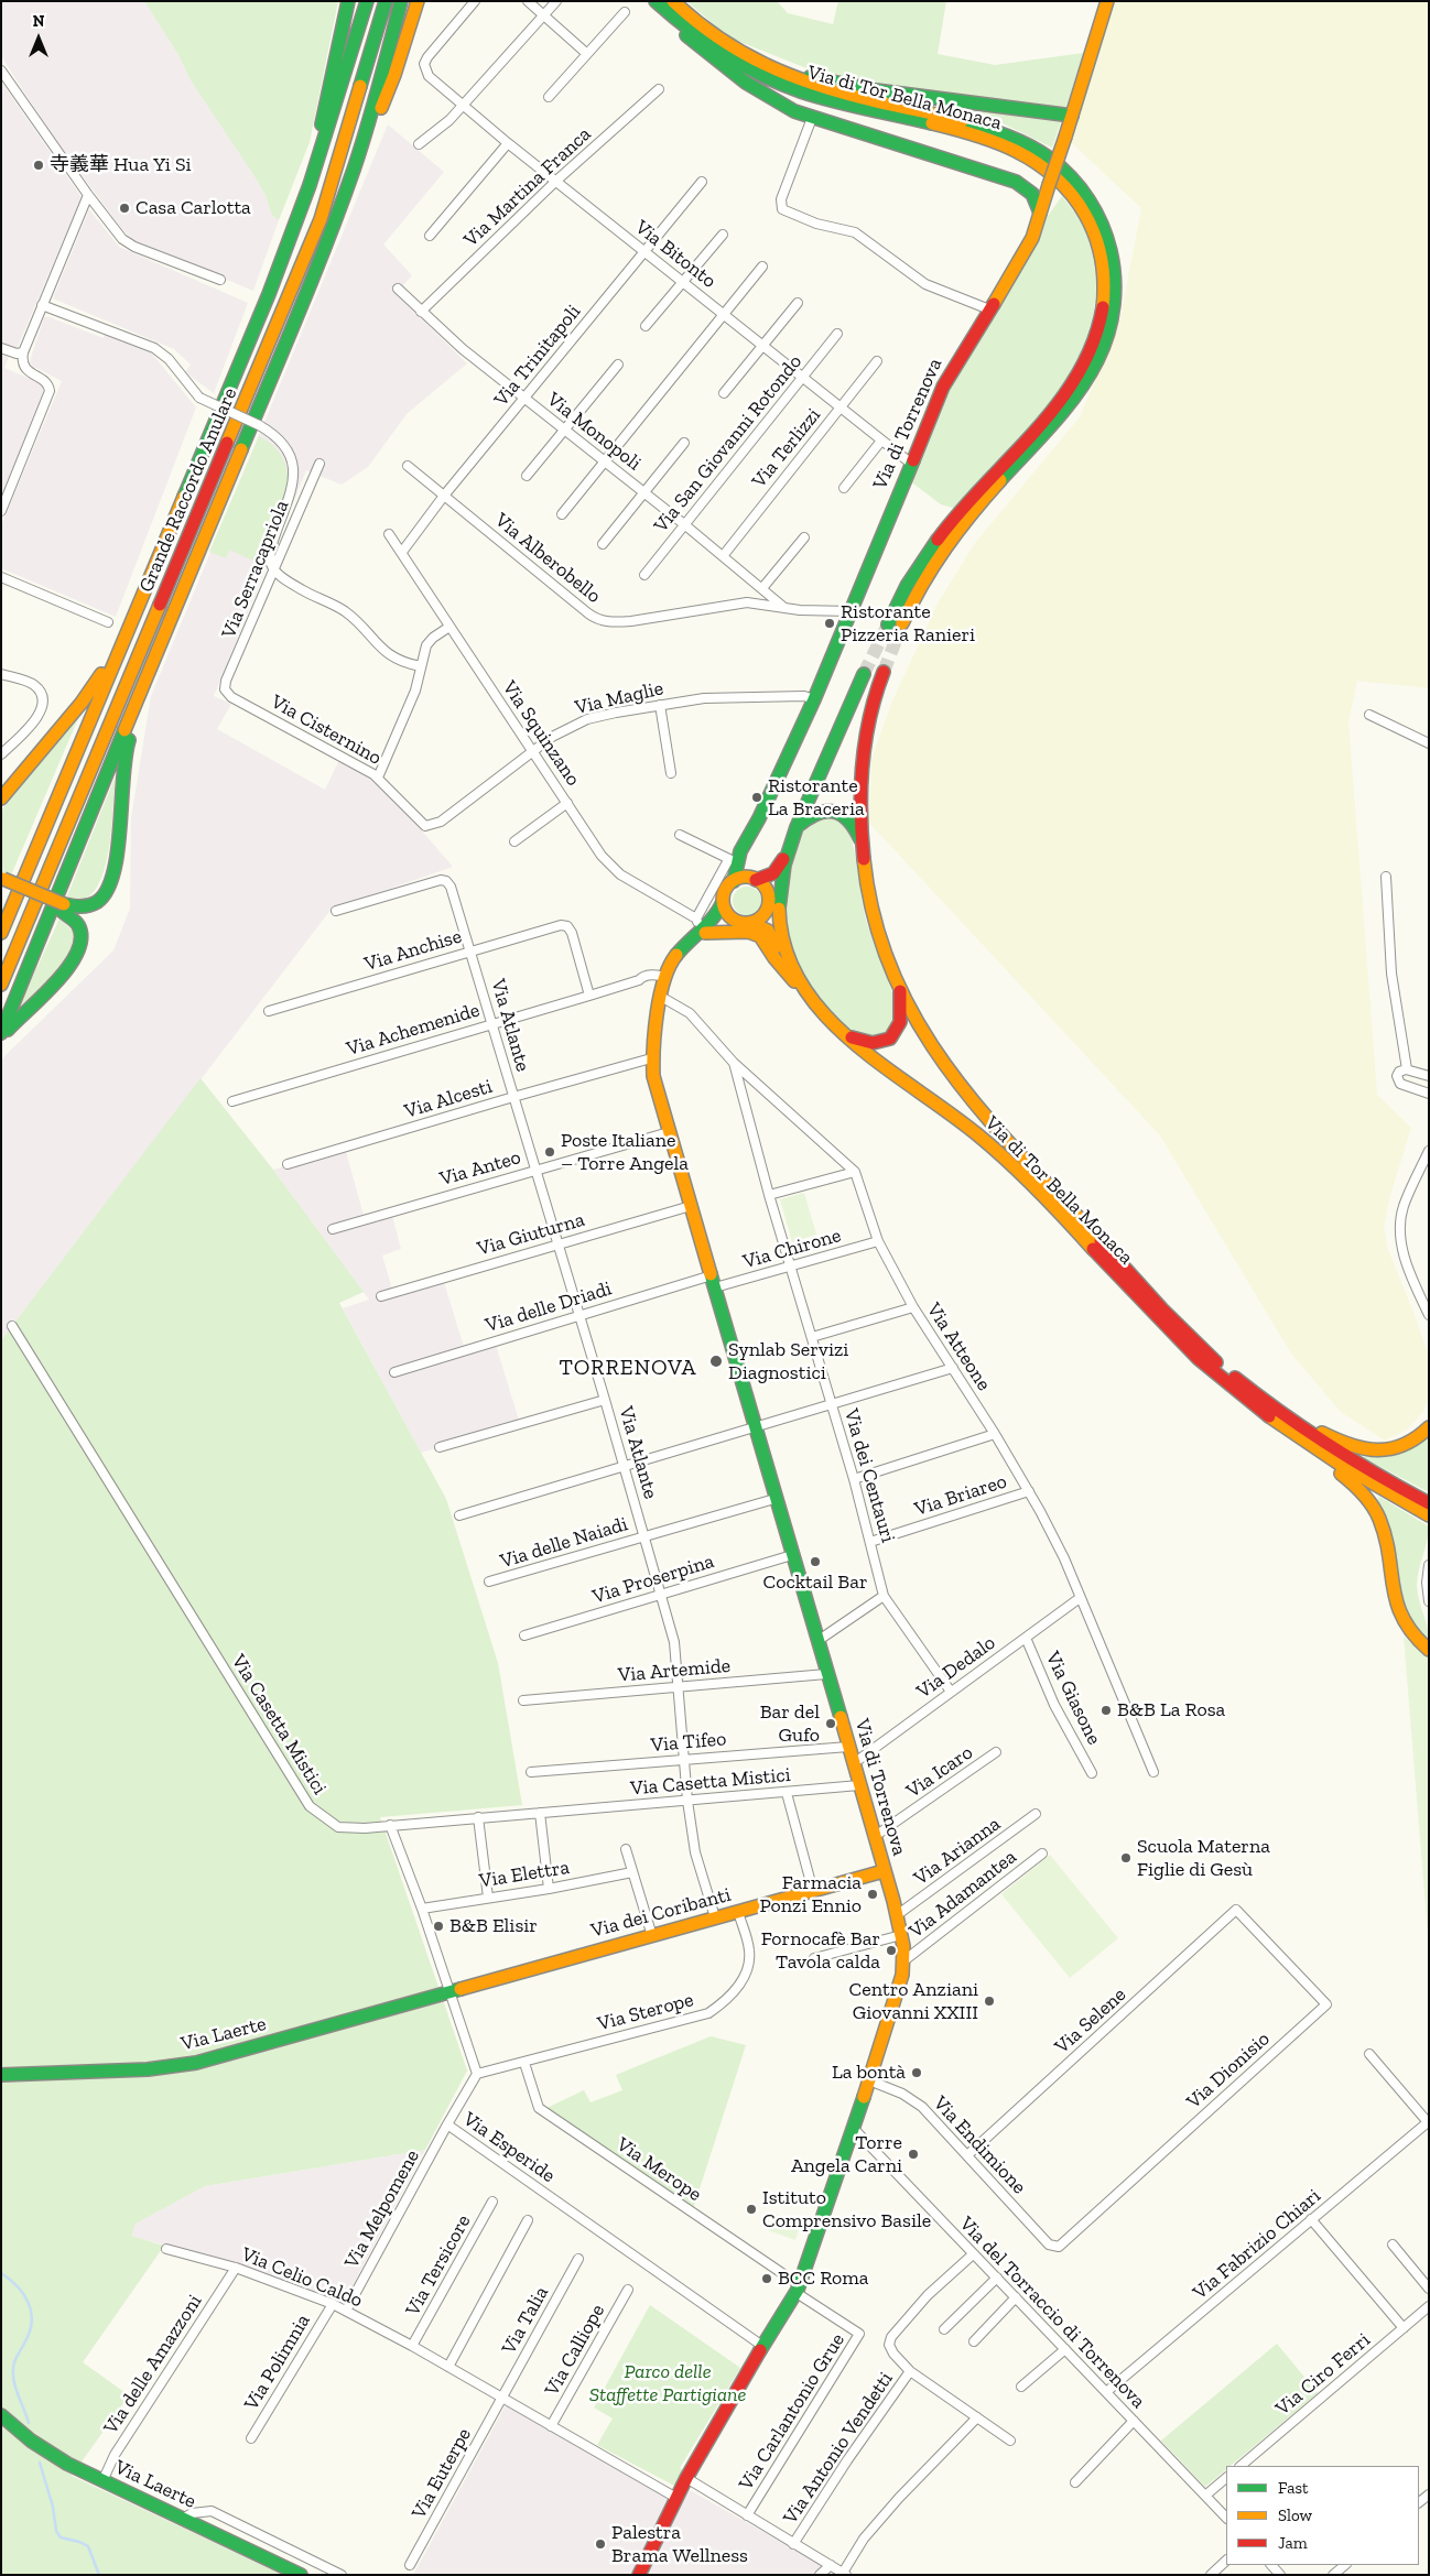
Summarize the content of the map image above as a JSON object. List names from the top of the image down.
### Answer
{
  "streets": {
    "main road": [
      "Via di Tor Bella Monaca",
      "Via di Torrenova",
      "Grande Raccordo Anulare",
      "Via dei Coribanti",
      "Via Laerte"
    ],
    "street": [
      "Via Martina Franca",
      "Via Bitonto",
      "Via Trinitapoli",
      "Via Monopoli",
      "Via San Giovanni Rotondo",
      "Via Terlizzi",
      "Via Alberobello",
      "Via Serracapriola",
      "Via Maglie",
      "Via Cisternino",
      "Via Squinzano",
      "Via Anchise",
      "Via Atlante",
      "Via Achemenide",
      "Via Alcesti",
      "Via Anteo",
      "Via Giuturna",
      "Via Chirone",
      "Via delle Driadi",
      "Via Atteone",
      "Via dei Centauri",
      "Via Briareo",
      "Via delle Naiadi",
      "Via Proserpina",
      "Via Dedalo",
      "Via Artemide",
      "Via Giasone",
      "Via Casetta Mistici",
      "Via Tifeo",
      "Via Icaro",
      "Via Arianna",
      "Via Elettra",
      "Via Adamantea",
      "Via Sterope",
      "Via Selene",
      "Via Dionisio",
      "Via Endimione",
      "Via Esperide",
      "Via Merope",
      "Via Melpomene",
      "Via Fabrizio Chiari",
      "Via Tersicore",
      "Via Celio Caldo",
      "Via del Torraccio di Torrenova",
      "Via Talia",
      "Via Calliope",
      "Via Polimnia",
      "Via delle Amazzoni",
      "Via Ciro Ferri",
      "Via Carlantonio Grue",
      "Via Antonio Vendetti",
      "Via Euterpe"
    ]
  },
  "crossings": [
    ["Via Martina Franca", "Via Bitonto"],
    ["Via Martina Franca", "Via Monopoli"],
    ["Via Bitonto", "Via Trinitapoli"],
    ["Via Bitonto", "Via di Torrenova"],
    ["Via Bitonto", "Via San Giovanni Rotondo"],
    ["Via Bitonto", "Via Terlizzi"],
    ["Via Trinitapoli", "Via Monopoli"],
    ["Via Trinitapoli", "Via Alberobello"],
    ["Via Trinitapoli", "Via Squinzano"],
    ["Via di Torrenova", "Via Alberobello"],
    ["Via di Torrenova", "Via Maglie"],
    ["Via di Torrenova", "Via Squinzano"],
    ["Via di Torrenova", "Via Achemenide"],
    ["Via di Torrenova", "Via Alcesti"],
    ["Via di Torrenova", "Via Anteo"],
    ["Via di Torrenova", "Via Giuturna"],
    ["Via di Torrenova", "Via Chirone"],
    ["Via di Torrenova", "Via delle Driadi"],
    ["Via di Torrenova", "Via Atteone"],
    ["Via di Torrenova", "Via delle Naiadi"],
    ["Via di Torrenova", "Via Proserpina"],
    ["Via di Torrenova", "Via Dedalo"],
    ["Via di Torrenova", "Via Artemide"],
    ["Via di Torrenova", "Via Casetta Mistici"],
    ["Via di Torrenova", "Via Tifeo"],
    ["Via di Torrenova", "Via Icaro"],
    ["Via di Torrenova", "Via Arianna"],
    ["Via di Torrenova", "Via Adamantea"],
    ["Via di Torrenova", "Via dei Coribanti"],
    ["Via di Torrenova", "Via Endimione"],
    ["Via di Torrenova", "Via Esperide"],
    ["Via di Torrenova", "Via Merope"],
    ["Via di Torrenova", "Via Celio Caldo"],
    ["Via di Torrenova", "Via del Torraccio di Torrenova"],
    ["Via di Torrenova", "Via Carlantonio Grue"],
    ["Via Monopoli", "Via San Giovanni Rotondo"],
    ["Via Monopoli", "Via Terlizzi"],
    ["Via Monopoli", "Via Alberobello"],
    ["Via Serracapriola", "Via Cisternino"],
    ["Via Maglie", "Via Cisternino"],
    ["Via Maglie", "Via Squinzano"],
    ["Via Anchise", "Via Atlante"],
    ["Via Anchise", "Via Achemenide"],
    ["Via Atlante", "Via Achemenide"],
    ["Via Atlante", "Via Alcesti"],
    ["Via Atlante", "Via Anteo"],
    ["Via Atlante", "Via Giuturna"],
    ["Via Atlante", "Via delle Driadi"],
    ["Via Atlante", "Via delle Naiadi"],
    ["Via Atlante", "Via Proserpina"],
    ["Via Atlante", "Via Artemide"],
    ["Via Atlante", "Via Casetta Mistici"],
    ["Via Atlante", "Via Tifeo"],
    ["Via Atlante", "Via dei Coribanti"],
    ["Via Chirone", "Via delle Driadi"],
    ["Via Chirone", "Via Atteone"],
    ["Via Chirone", "Via dei Centauri"],
    ["Via Atteone", "Via dei Centauri"],
    ["Via Atteone", "Via Briareo"],
    ["Via Atteone", "Via Dedalo"],
    ["Via dei Centauri", "Via Briareo"],
    ["Via dei Centauri", "Via Dedalo"],
    ["Via Dedalo", "Via Giasone"],
    ["Via dei Coribanti", "Via Sterope"],
    ["Via dei Coribanti", "Via Laerte"],
    ["Via Sterope", "Via Esperide"],
    ["Via Sterope", "Via Merope"],
    ["Via Selene", "Via Dionisio"],
    ["Via Selene", "Via Endimione"],
    ["Via Laerte", "Via delle Amazzoni"],
    ["Via Dionisio", "Via Endimione"],
    ["Via Esperide", "Via Melpomene"],
    ["Via Merope", "Via Carlantonio Grue"],
    ["Via Melpomene", "Via Celio Caldo"],
    ["Via Fabrizio Chiari", "Via del Torraccio di Torrenova"],
    ["Via Tersicore", "Via Celio Caldo"],
    ["Via Celio Caldo", "Via Talia"],
    ["Via Celio Caldo", "Via Calliope"],
    ["Via Celio Caldo", "Via Polimnia"],
    ["Via Celio Caldo", "Via delle Amazzoni"],
    ["Via Celio Caldo", "Via Euterpe"],
    ["Via Talia", "Via Euterpe"]
  ],
  "districts": ["TORRENOVA"],
  "parks": ["Parco delle Staffette Partigiane"],
  "places": [
    "寺義華 Hua Yi Si",
    "Casa Carlotta",
    "Ristorante Pizzeria Ranieri",
    "Ristorante La Braceria",
    "Poste Italiane – Torre Angela",
    "Synlab Servizi Diagnostici",
    "Cocktail Bar",
    "B&B La Rosa",
    "Bar del Gufo",
    "Scuola Materna Figlie di Gesù",
    "Farmacia Ponzi Ennio",
    "B&B Elisir",
    "Fornocafè Bar Tavola calda",
    "Centro Anziani Giovanni XXIII",
    "La bontà",
    "Torre Angela Carni",
    "Istituto Comprensivo Basile",
    "BCC Roma",
    "Palestra Brama Wellness"
  ],
  "legend": ["Fast", "Slow", "Jam"],
  "north": "top"
}
